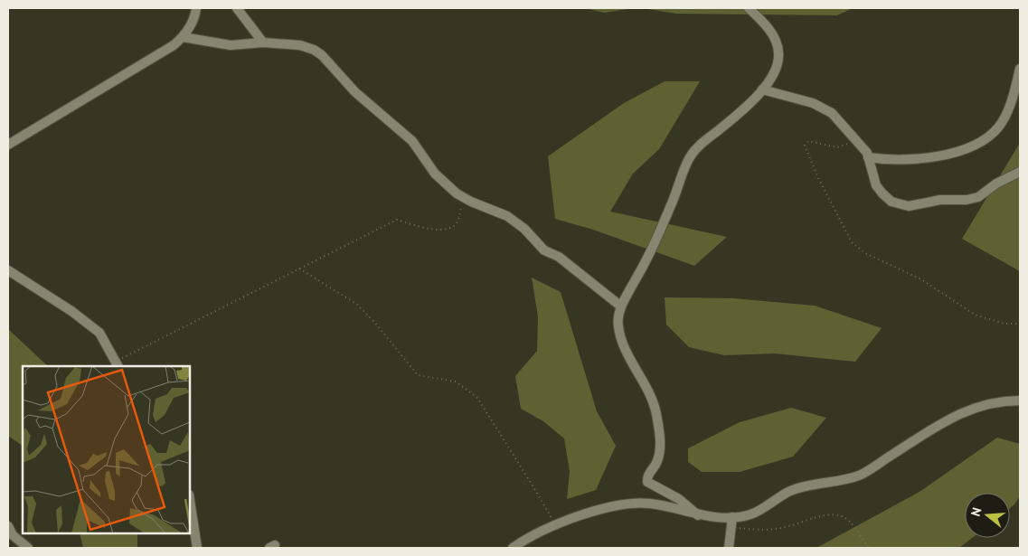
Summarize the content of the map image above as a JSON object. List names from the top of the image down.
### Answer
{
  "north": "left"
}
